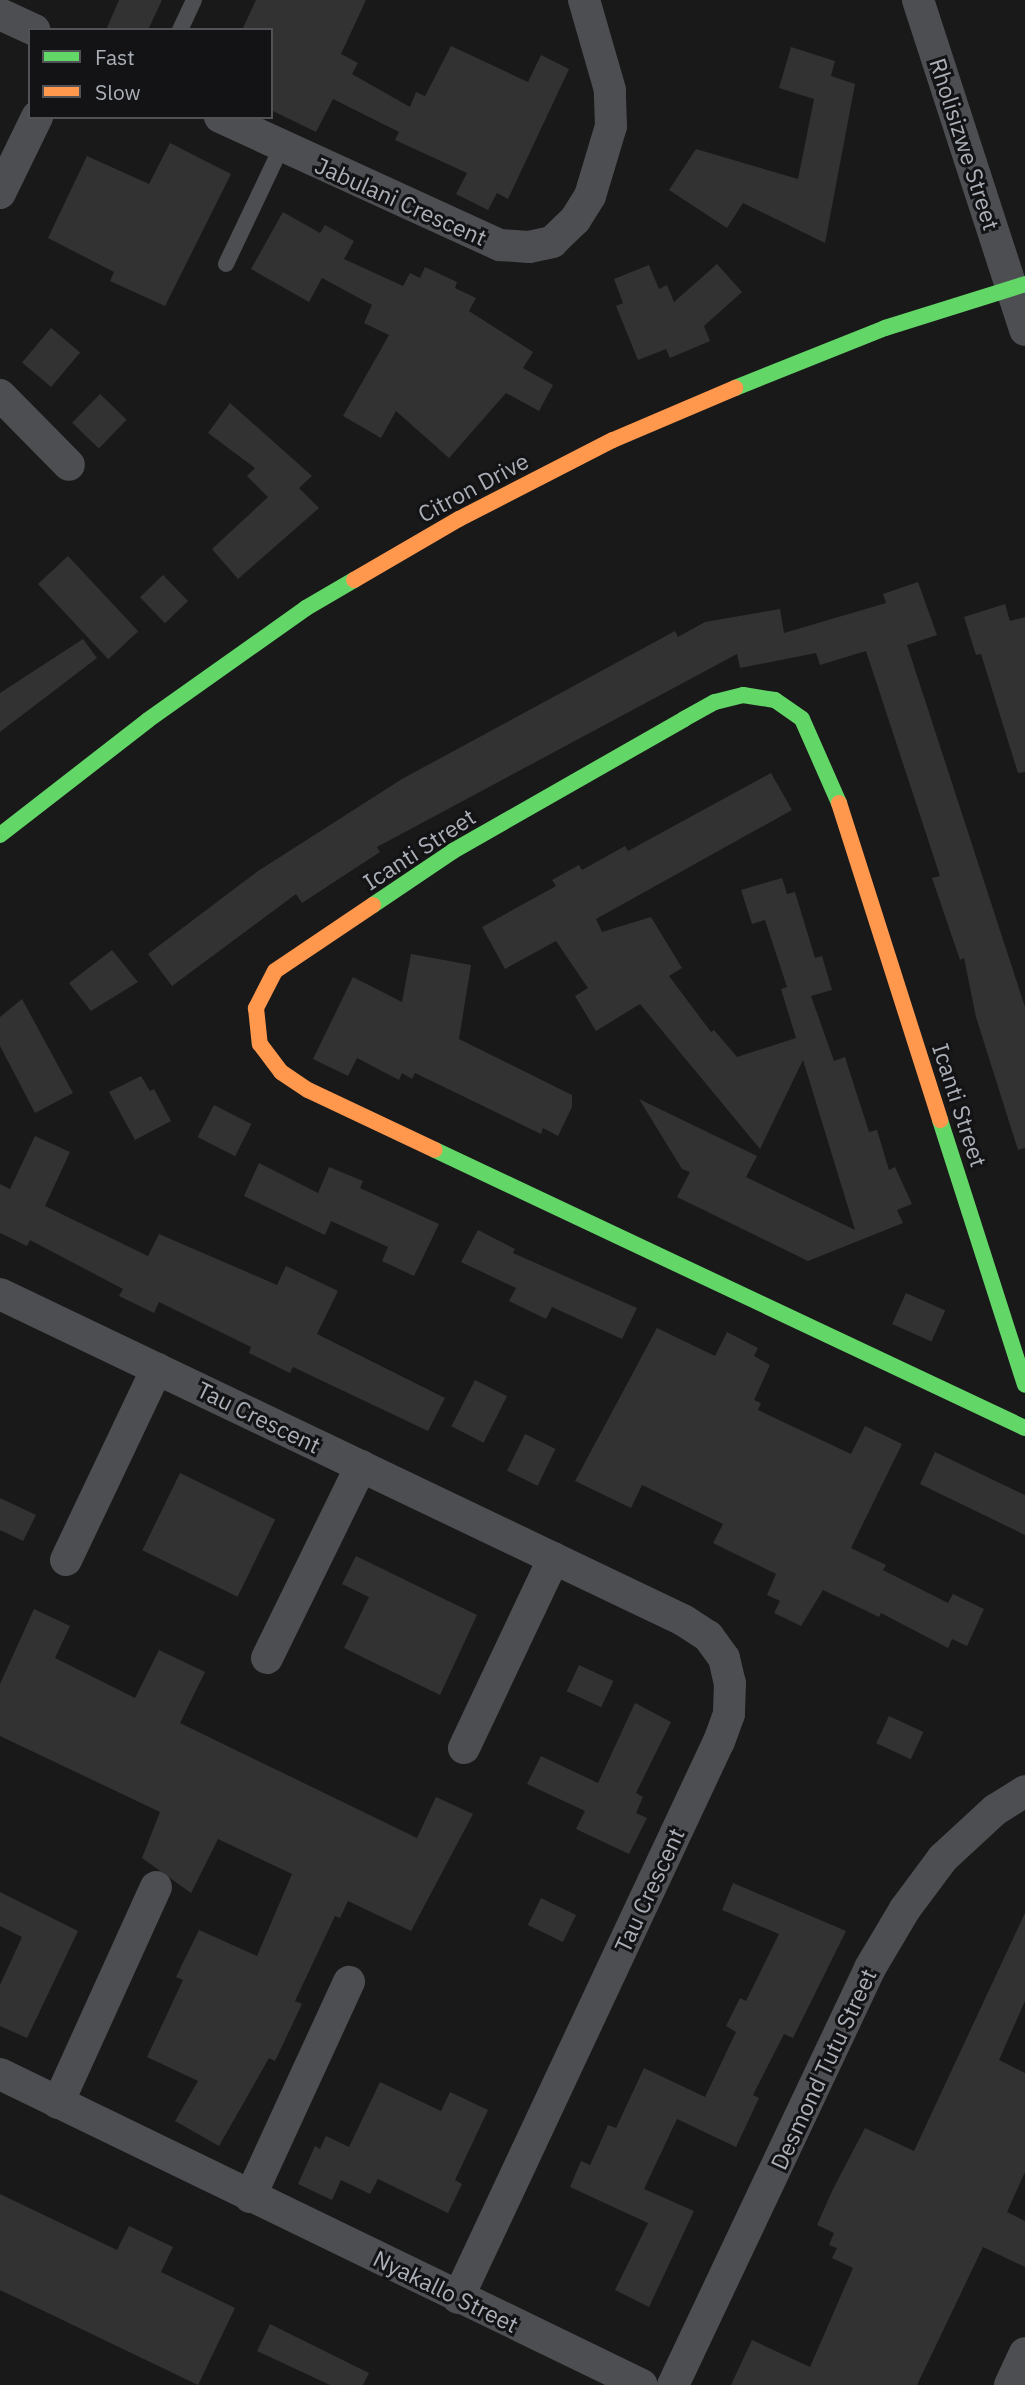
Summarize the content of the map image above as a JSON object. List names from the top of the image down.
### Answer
{
  "streets": {
    "street": [
      "Rholisizwe Street",
      "Jabulani Crescent",
      "Citron Drive",
      "Icanti Street",
      "Tau Crescent",
      "Desmond Tutu Street",
      "Nyakallo Street"
    ]
  },
  "crossings": [
    ["Rholisizwe Street", "Citron Drive"],
    ["Tau Crescent", "Nyakallo Street"]
  ],
  "legend": ["Fast", "Slow"]
}
